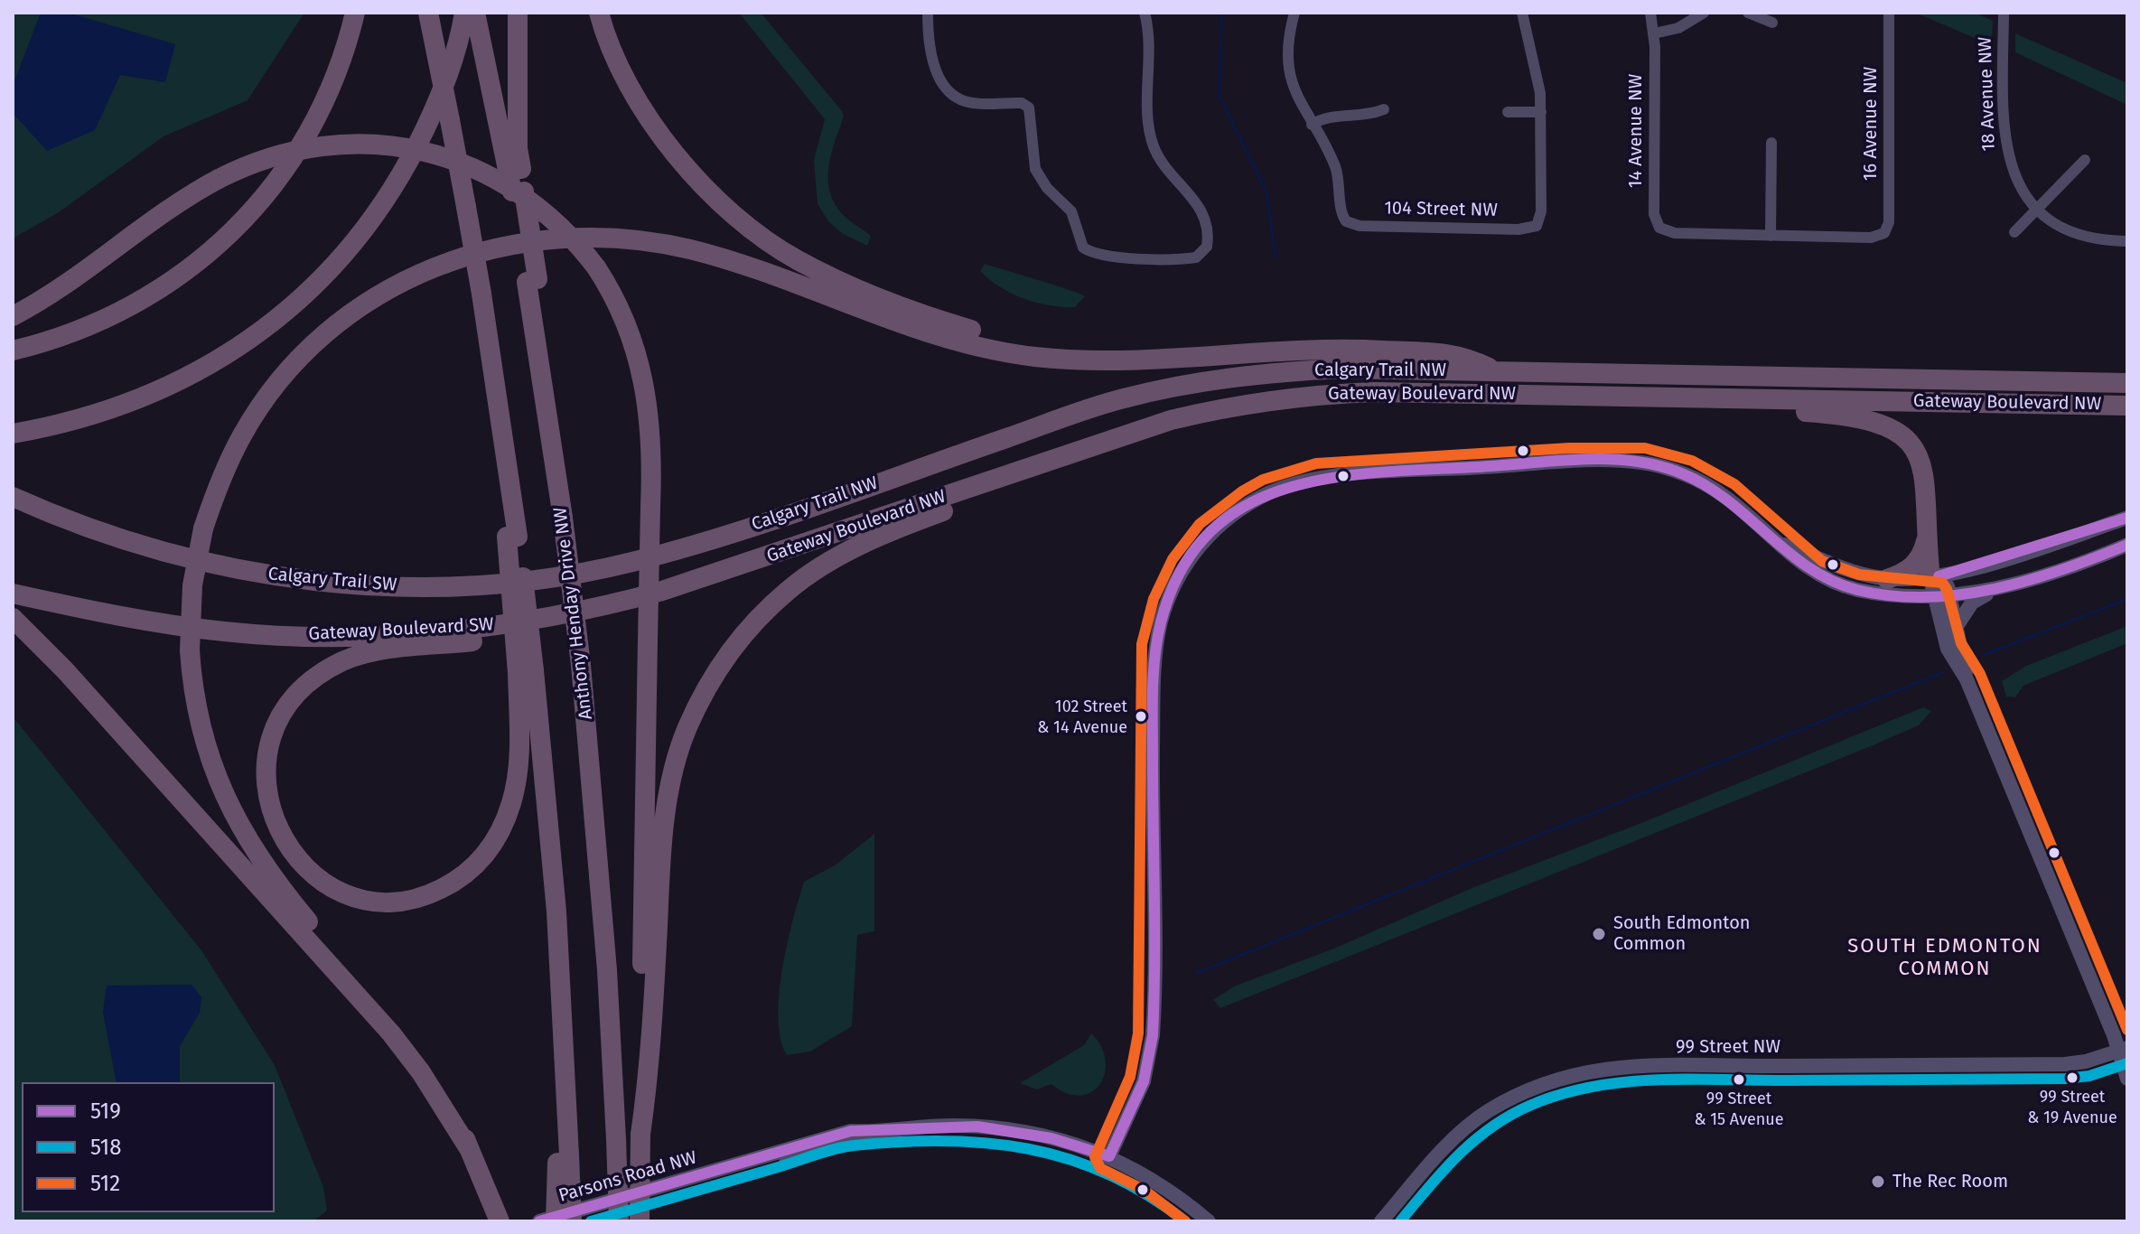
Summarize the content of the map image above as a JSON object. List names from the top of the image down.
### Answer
{
  "streets": {
    "highway": [
      "Calgary Trail NW",
      "Gateway Boulevard NW",
      "Calgary Trail SW",
      "Anthony Henday Drive NW",
      "Gateway Boulevard SW"
    ],
    "street": [
      "18 Avenue NW",
      "16 Avenue NW",
      "14 Avenue NW",
      "104 Street NW",
      "99 Street NW",
      "Parsons Road NW"
    ]
  },
  "crossings": [
    ["16 Avenue NW", "14 Avenue NW"],
    ["Calgary Trail NW", "Calgary Trail SW"],
    ["Gateway Boulevard NW", "Gateway Boulevard SW"]
  ],
  "districts": ["SOUTH EDMONTON COMMON"],
  "places": [
    "102 Street & 14 Avenue",
    "South Edmonton Common",
    "99 Street & 19 Avenue",
    "99 Street & 15 Avenue",
    "The Rec Room"
  ],
  "lines": ["transit line 512", "transit line 519", "transit line 518"],
  "legend": ["519", "518", "512"]
}
